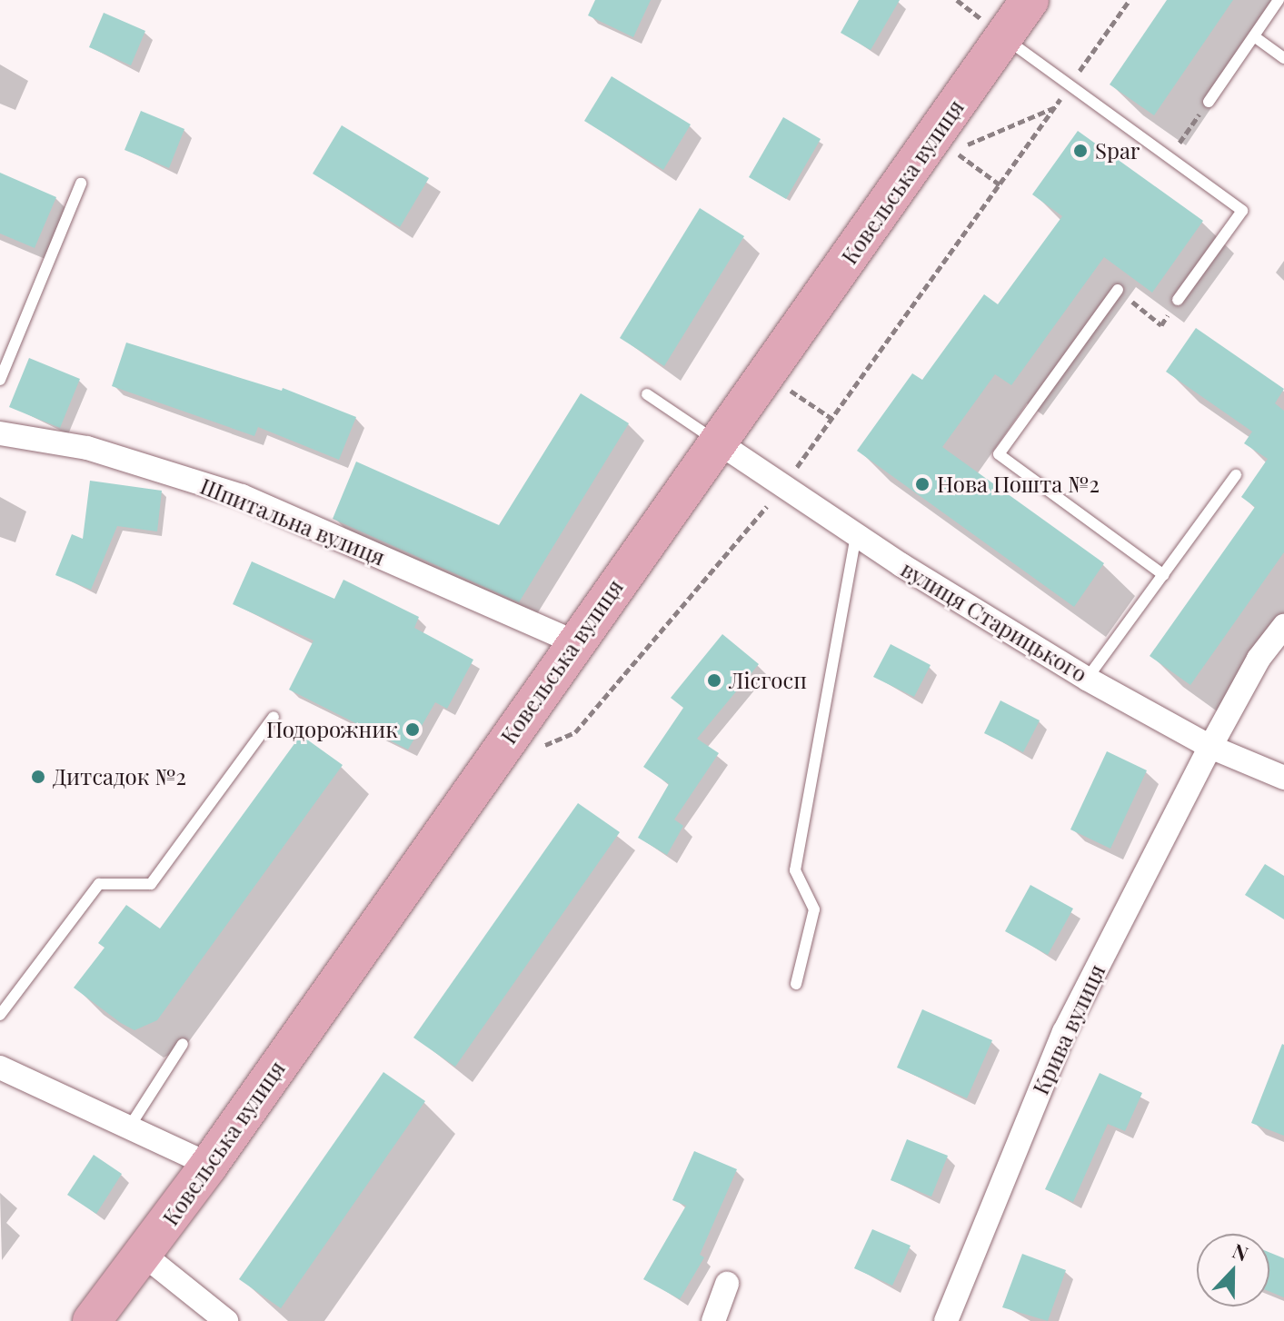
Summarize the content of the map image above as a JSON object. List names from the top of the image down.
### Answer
{
  "streets": {
    "main road": ["Ковельська вулиця"],
    "street": ["Шпитальна вулиця", "вулиця Старицького", "Крива вулиця"]
  },
  "crossings": [
    ["Ковельська вулиця", "Шпитальна вулиця"],
    ["Ковельська вулиця", "вулиця Старицького"],
    ["вулиця Старицького", "Крива вулиця"]
  ],
  "places": [
    "Spar",
    "Нова Пошта №2",
    "Лісгосп",
    "Подорожник",
    "Дитсадок №2"
  ],
  "north": "top"
}
